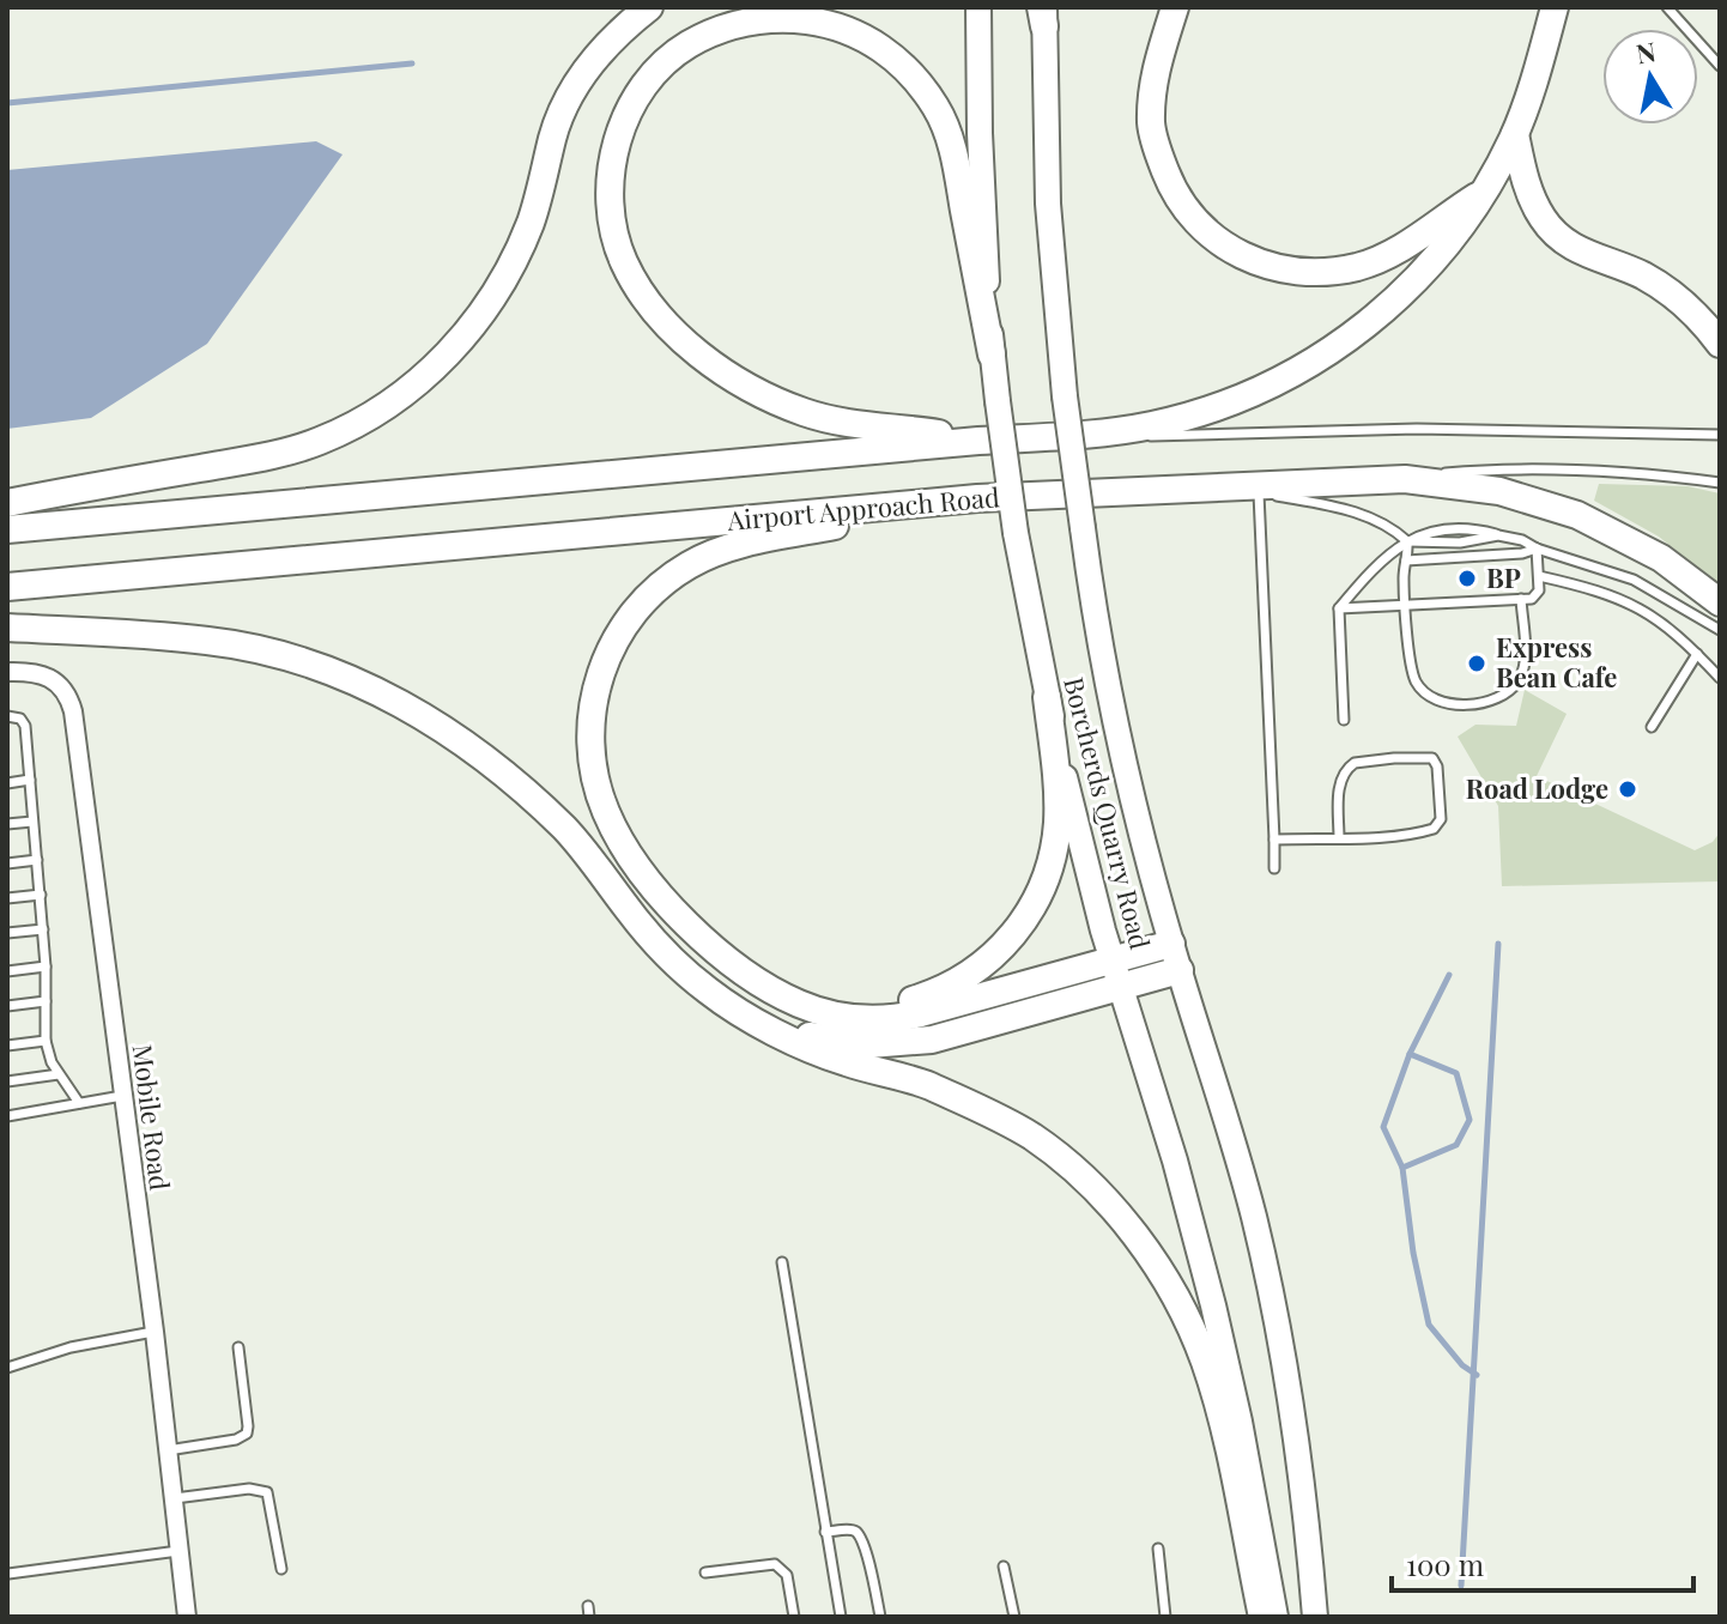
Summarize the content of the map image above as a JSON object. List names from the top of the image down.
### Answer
{
  "streets": {
    "main road": ["Airport Approach Road", "Borcherds Quarry Road"],
    "street": ["Mobile Road"]
  },
  "places": ["BP", "Express Bean Cafe", "Road Lodge"],
  "scale_bar": "100 m",
  "north": "top"
}
